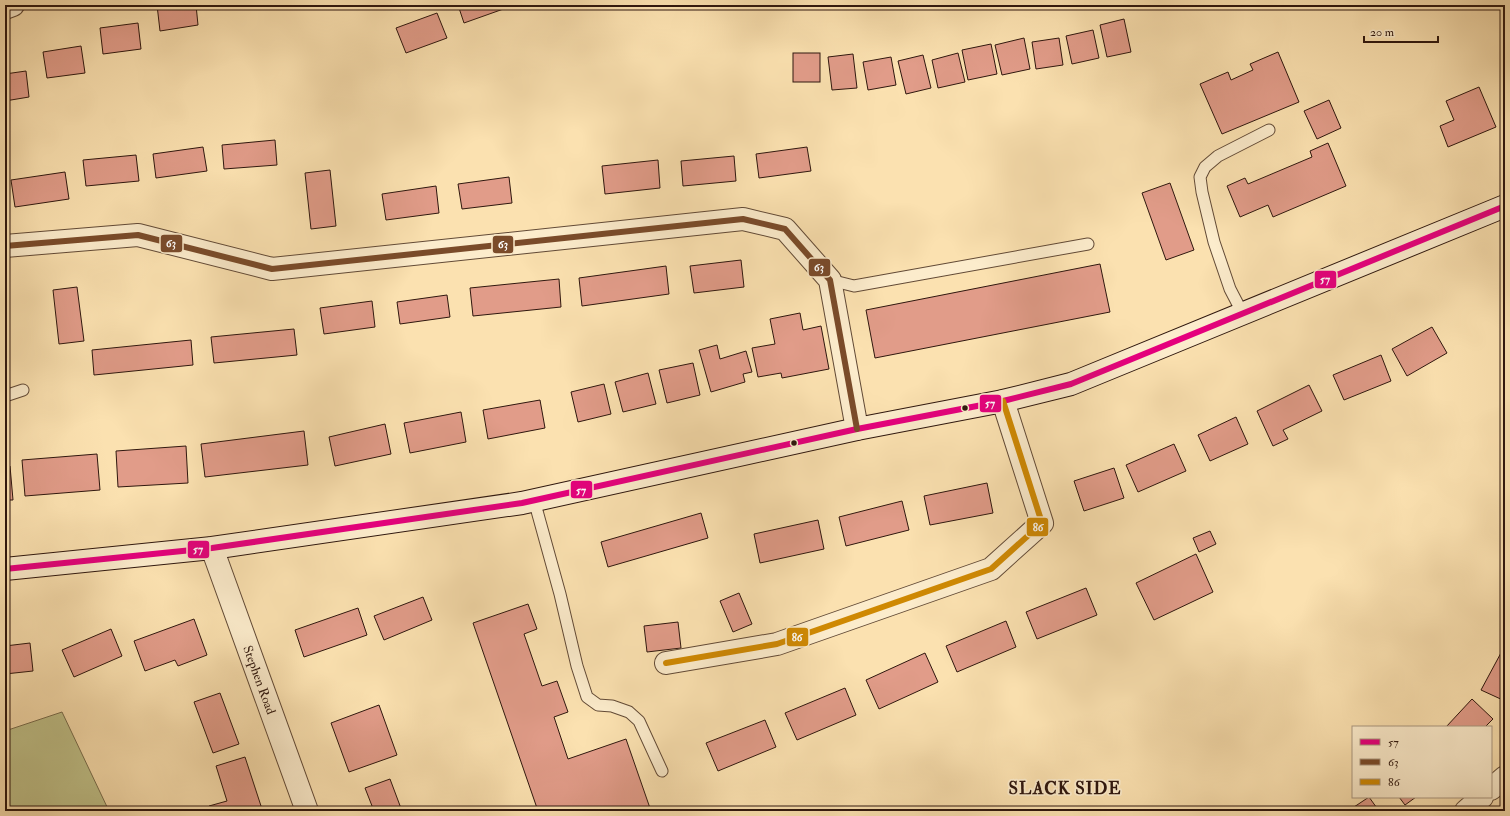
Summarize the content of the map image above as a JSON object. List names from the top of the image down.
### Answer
{
  "streets": {
    "street": ["Stephen Road"]
  },
  "districts": ["SLACK SIDE"],
  "lines": ["transit line 57", "transit line 63", "transit line 86"],
  "legend": ["57", "63", "86"],
  "scale_bar": "20 m"
}
